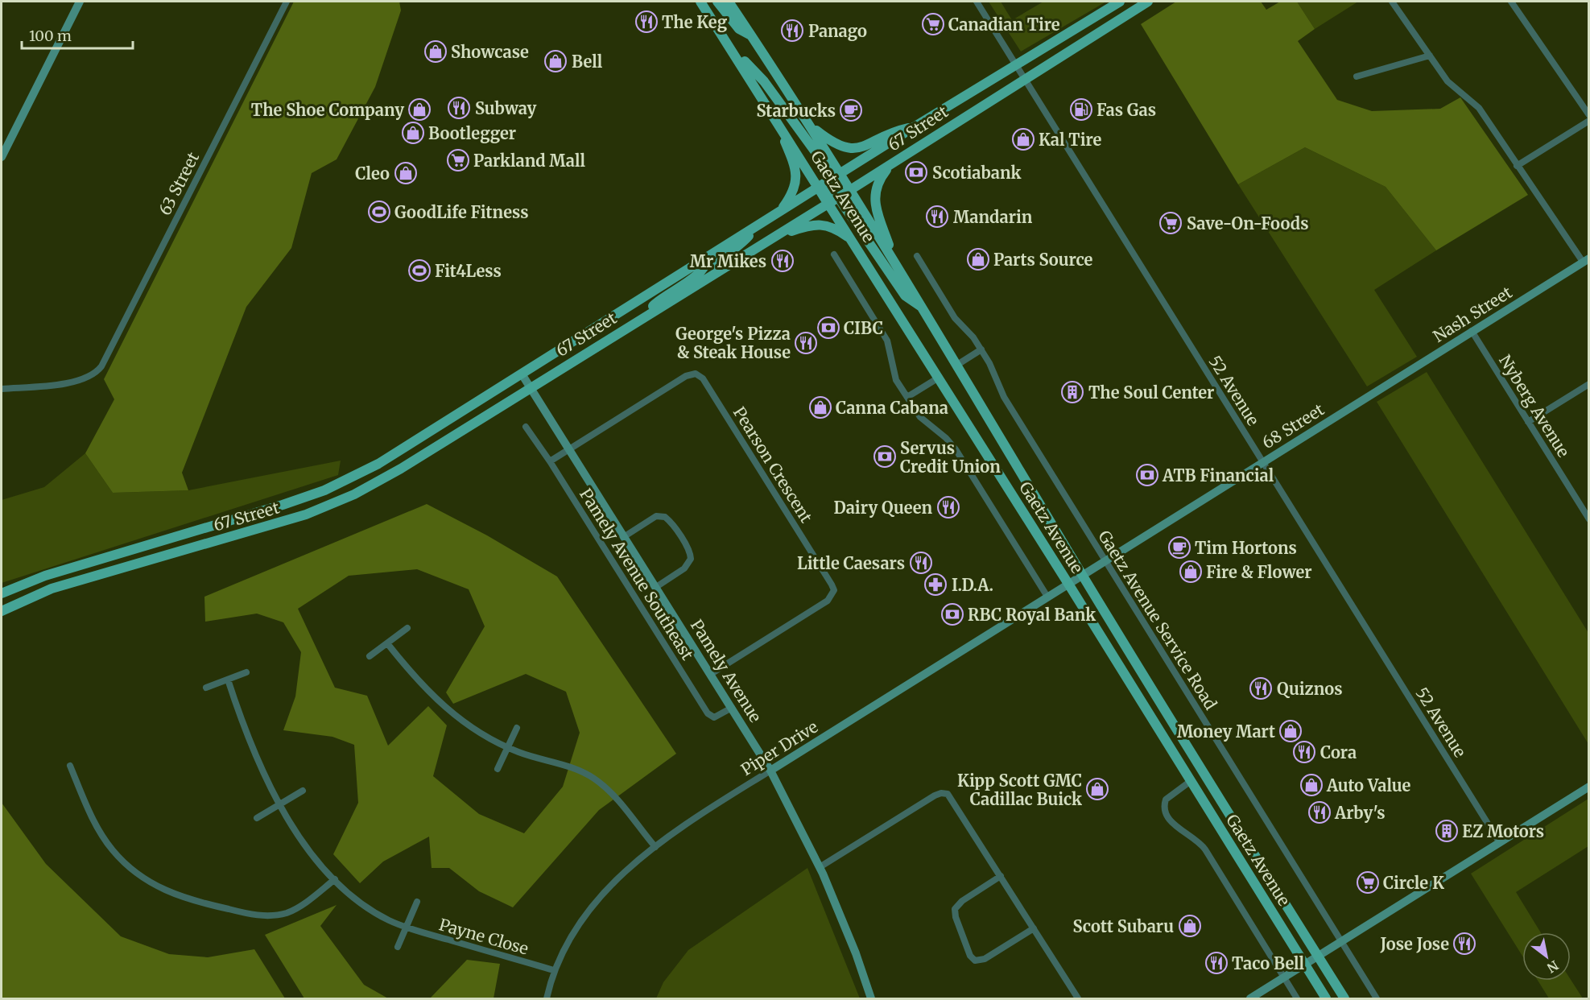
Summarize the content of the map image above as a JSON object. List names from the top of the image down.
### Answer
{
  "streets": {
    "main road": ["67 Street", "Gaetz Avenue"],
    "street": [
      "63 Street",
      "Nash Street",
      "52 Avenue",
      "Nyberg Avenue",
      "68 Street",
      "Pearson Crescent",
      "Pamely Avenue Southeast",
      "Gaetz Avenue Service Road",
      "Pamely Avenue",
      "Piper Drive",
      "Payne Close"
    ]
  },
  "crossings": [
    ["67 Street", "Gaetz Avenue"],
    ["67 Street", "52 Avenue"],
    ["67 Street", "Pamely Avenue"],
    ["Gaetz Avenue", "68 Street"],
    ["Gaetz Avenue", "Piper Drive"],
    ["Nash Street", "Nyberg Avenue"],
    ["Nash Street", "68 Street"],
    ["52 Avenue", "68 Street"],
    ["68 Street", "Gaetz Avenue Service Road"],
    ["68 Street", "Piper Drive"],
    ["Pearson Crescent", "Pamely Avenue Southeast"],
    ["Pearson Crescent", "Pamely Avenue"],
    ["Pamely Avenue Southeast", "Pamely Avenue"],
    ["Pamely Avenue", "Piper Drive"],
    ["Piper Drive", "Payne Close"]
  ],
  "places": {
    "restaurant": [
      "The Keg",
      "Panago",
      "Subway",
      "Mandarin",
      "Mr Mikes",
      "George's Pizza & Steak House",
      "Dairy Queen",
      "Little Caesars",
      "Quiznos",
      "Cora",
      "Arby's",
      "Jose Jose",
      "Taco Bell"
    ],
    "supermarket": [
      "Canadian Tire",
      "Parkland Mall",
      "Save-On-Foods",
      "Circle K"
    ],
    "shop": [
      "Showcase",
      "Bell",
      "The Shoe Company",
      "Bootlegger",
      "Kal Tire",
      "Cleo",
      "Parts Source",
      "Canna Cabana",
      "Fire & Flower",
      "Money Mart",
      "Auto Value",
      "Kipp Scott GMC Cadillac Buick",
      "Scott Subaru"
    ],
    "fuel station": ["Fas Gas"],
    "cafe": ["Starbucks", "Tim Hortons"],
    "bank": [
      "Scotiabank",
      "CIBC",
      "Servus Credit Union",
      "ATB Financial",
      "RBC Royal Bank"
    ],
    "sports": ["GoodLife Fitness", "Fit4Less"],
    "building": ["The Soul Center", "EZ Motors"],
    "pharmacy": ["I.D.A."]
  },
  "scale_bar": "100 m",
  "north": "bottom right"
}
